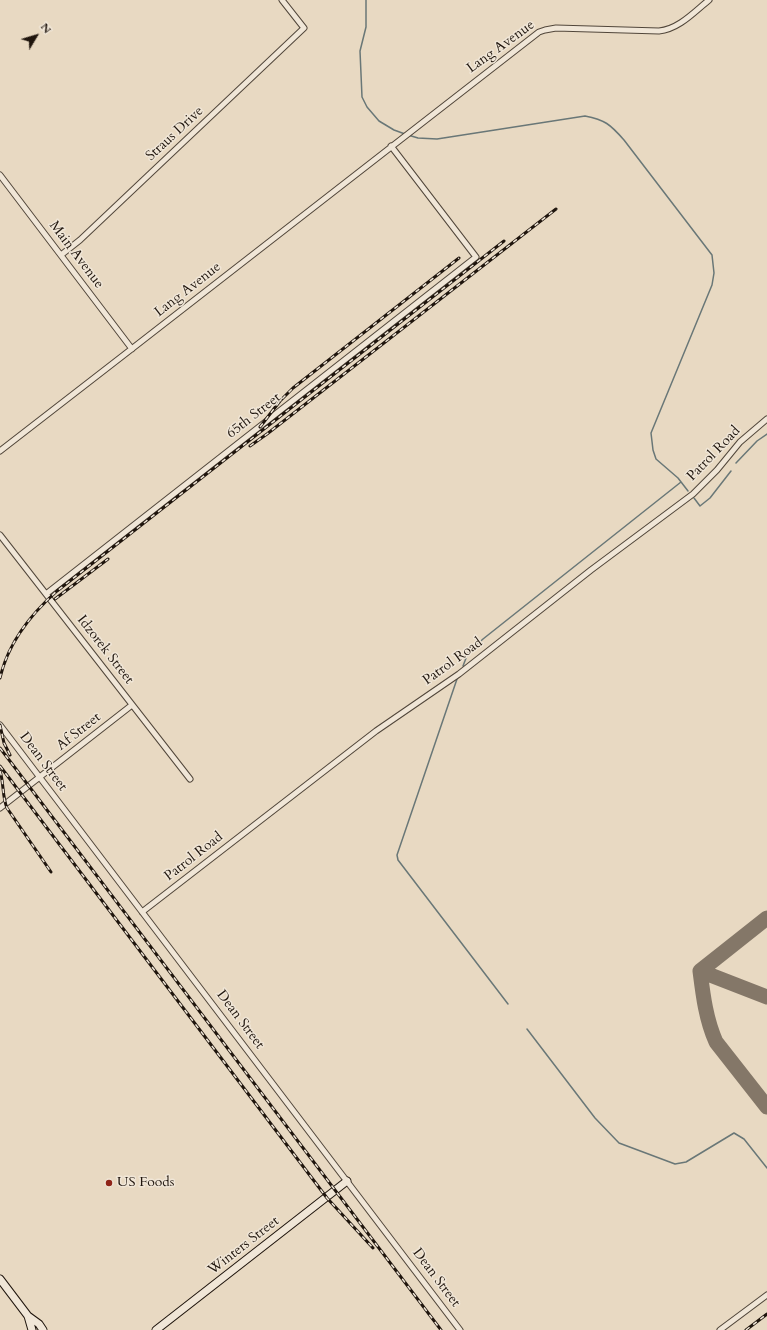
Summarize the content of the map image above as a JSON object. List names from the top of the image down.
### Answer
{
  "streets": {
    "street": [
      "Lang Avenue",
      "Straus Drive",
      "Main Avenue",
      "65th Street",
      "Patrol Road",
      "Idzorek Street",
      "Af Street",
      "Dean Street",
      "Winters Street"
    ]
  },
  "crossings": [
    ["Lang Avenue", "Main Avenue"],
    ["Lang Avenue", "65th Street"],
    ["Straus Drive", "Main Avenue"],
    ["65th Street", "Idzorek Street"],
    ["Patrol Road", "Dean Street"],
    ["Idzorek Street", "Af Street"],
    ["Af Street", "Dean Street"],
    ["Dean Street", "Winters Street"]
  ],
  "places": ["US Foods"],
  "north": "top right"
}
